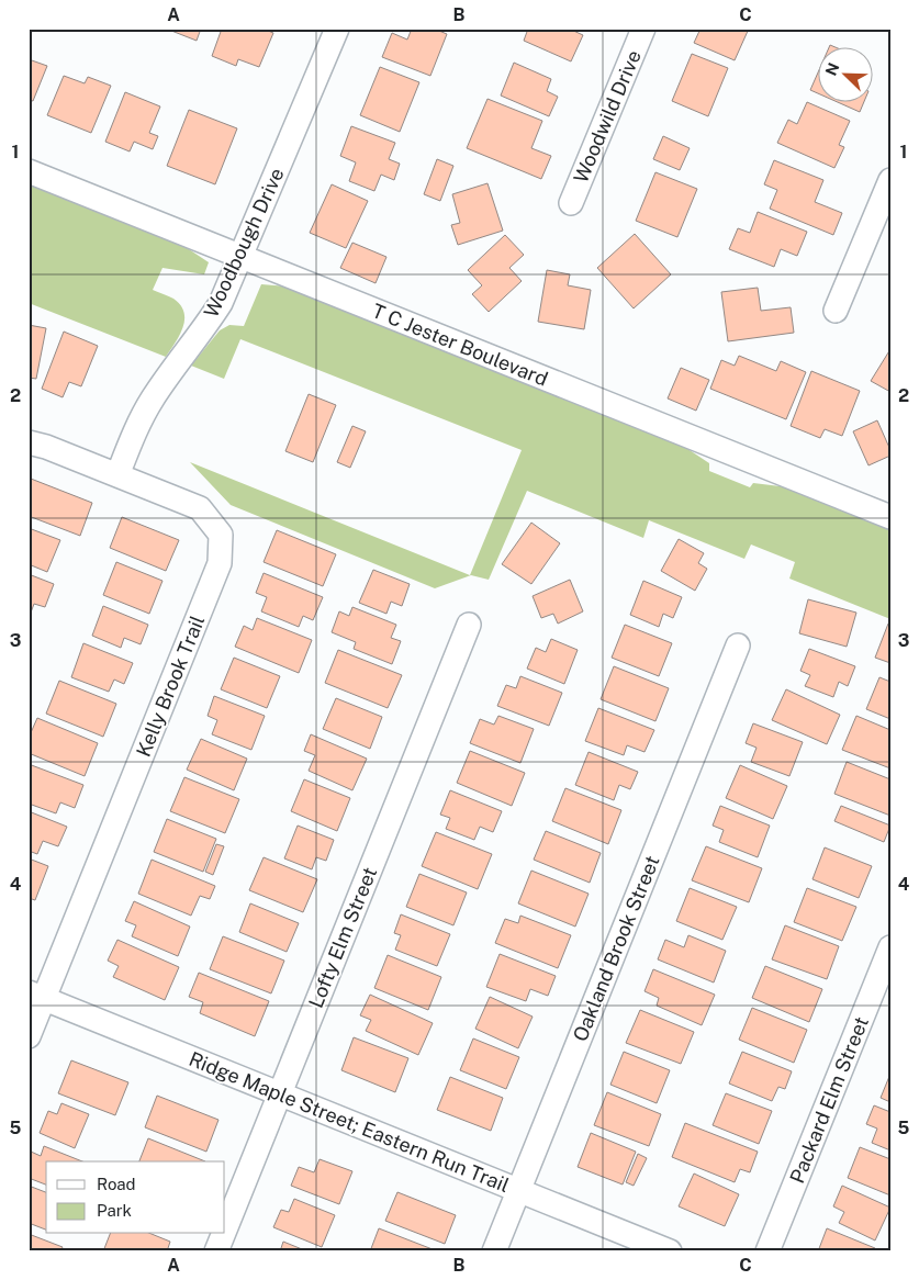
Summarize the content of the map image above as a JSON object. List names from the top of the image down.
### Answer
{
  "streets": {
    "street": [
      "Woodwild Drive",
      "Woodbough Drive",
      "T C Jester Boulevard",
      "Kelly Brook Trail",
      "Lofty Elm Street",
      "Oakland Brook Street",
      "Packard Elm Street",
      "Ridge Maple Street; Eastern Run Trail"
    ]
  },
  "crossings": [
    ["Woodbough Drive", "T C Jester Boulevard"],
    ["Woodbough Drive", "Kelly Brook Trail"],
    ["Kelly Brook Trail", "Ridge Maple Street; Eastern Run Trail"],
    ["Lofty Elm Street", "Ridge Maple Street; Eastern Run Trail"],
    ["Oakland Brook Street", "Ridge Maple Street; Eastern Run Trail"]
  ],
  "legend": ["Road", "Park"],
  "north": "top left",
  "grid": {
    "columns": ["A", "B", "C"],
    "rows": [
      "1",
      "2",
      "3",
      "4",
      "5"
    ]
  }
}
